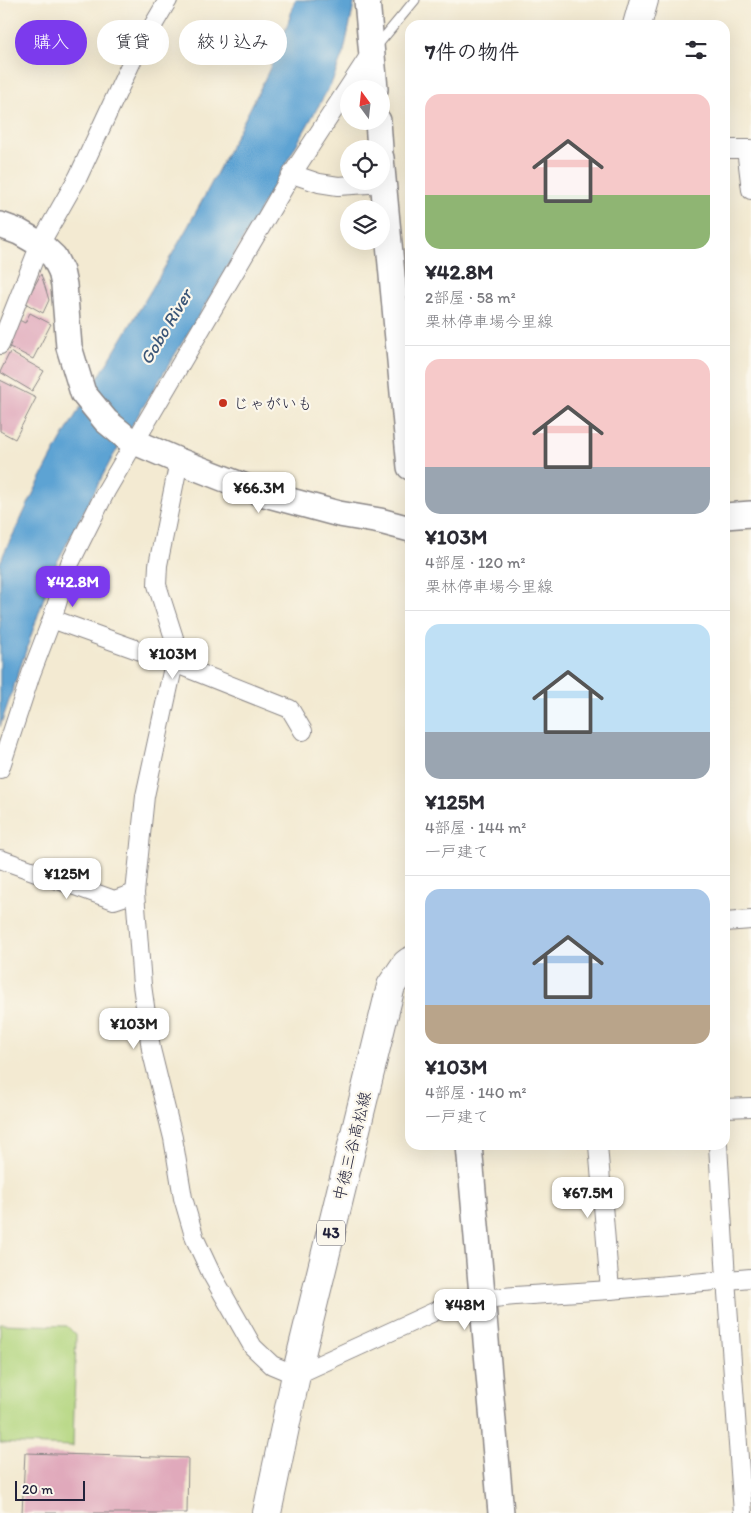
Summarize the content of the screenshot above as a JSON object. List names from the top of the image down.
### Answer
{
  "streets": {
    "main road": ["中徳三谷高松線", "43"]
  },
  "water": ["Gobo River"],
  "places": ["じゃがいも"],
  "scale_bar": "20 m",
  "north": "top",
  "page": {
    "chip": ["購入", "賃貸", "絞り込み"],
    "heading": "7件の物件",
    "list": [
      {
        "name": "¥42.8M",
        "note": "2部屋 · 58 m² · 栗林停車場今里線"
      },
      {
        "name": "¥103M",
        "note": "4部屋 · 120 m² · 栗林停車場今里線"
      },
      {
        "name": "¥125M",
        "note": "4部屋 · 144 m² · 一戸建て"
      },
      {
        "name": "¥103M",
        "note": "4部屋 · 140 m² · 一戸建て"
      }
    ],
    "price": [
      "¥66.3M",
      "¥42.8M",
      "¥103M",
      "¥125M",
      "¥103M",
      "¥67.5M",
      "¥48M"
    ],
    "scale": "20 m"
  }
}
